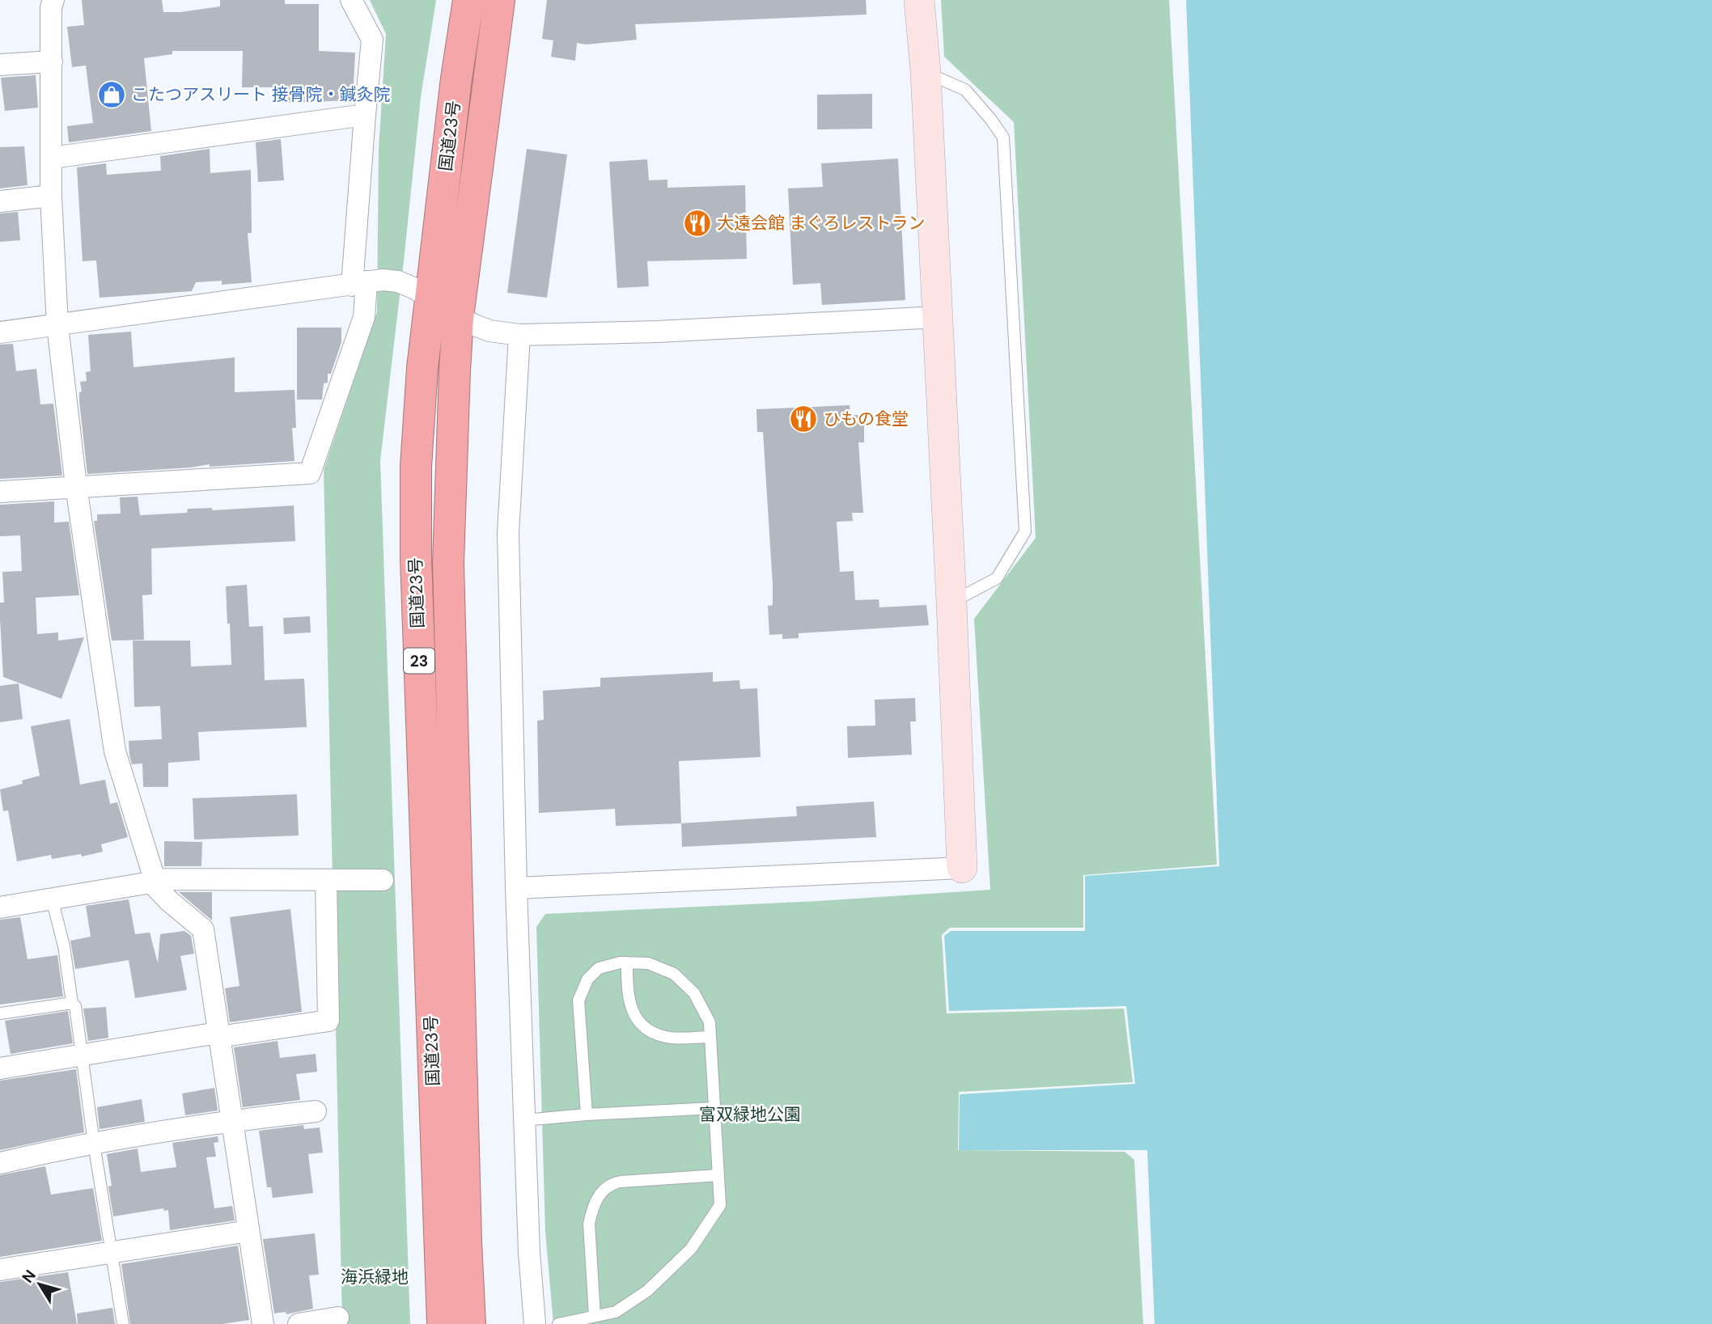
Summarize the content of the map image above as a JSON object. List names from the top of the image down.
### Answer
{
  "streets": {
    "highway": ["国道23号", "23"]
  },
  "parks": ["富双緑地公園", "海浜緑地"],
  "places": {
    "shop": ["こたつアスリート 接骨院・鍼灸院"],
    "restaurant": ["大遠会館 まぐろレストラン", "ひもの食堂"]
  },
  "north": "top left"
}
